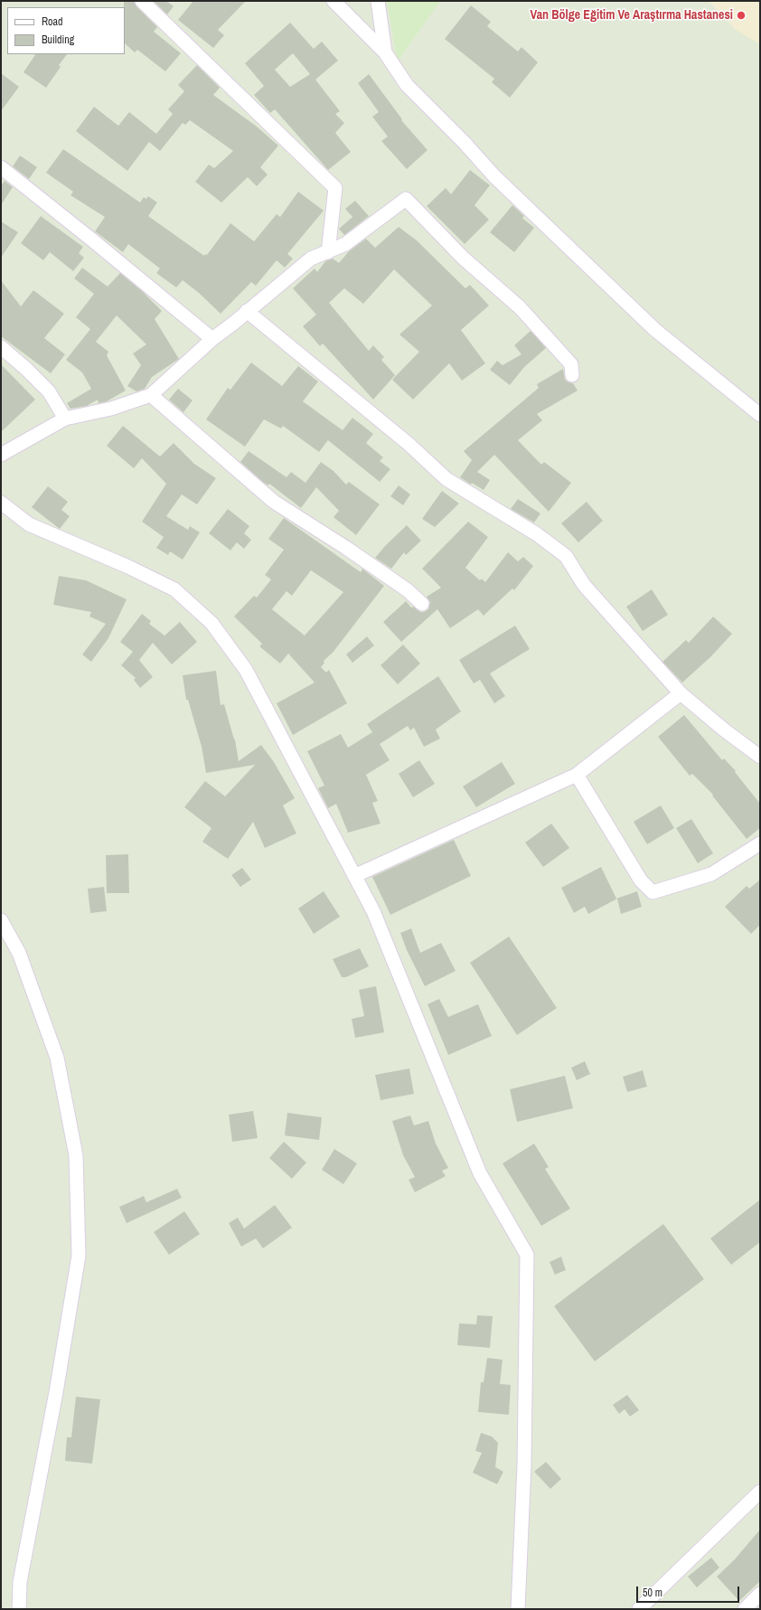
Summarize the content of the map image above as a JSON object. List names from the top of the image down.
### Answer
{
  "places": ["Van Bölge Eğitim Ve Araştırma Hastanesi"],
  "legend": ["Road", "Building"],
  "scale_bar": "50 m"
}
